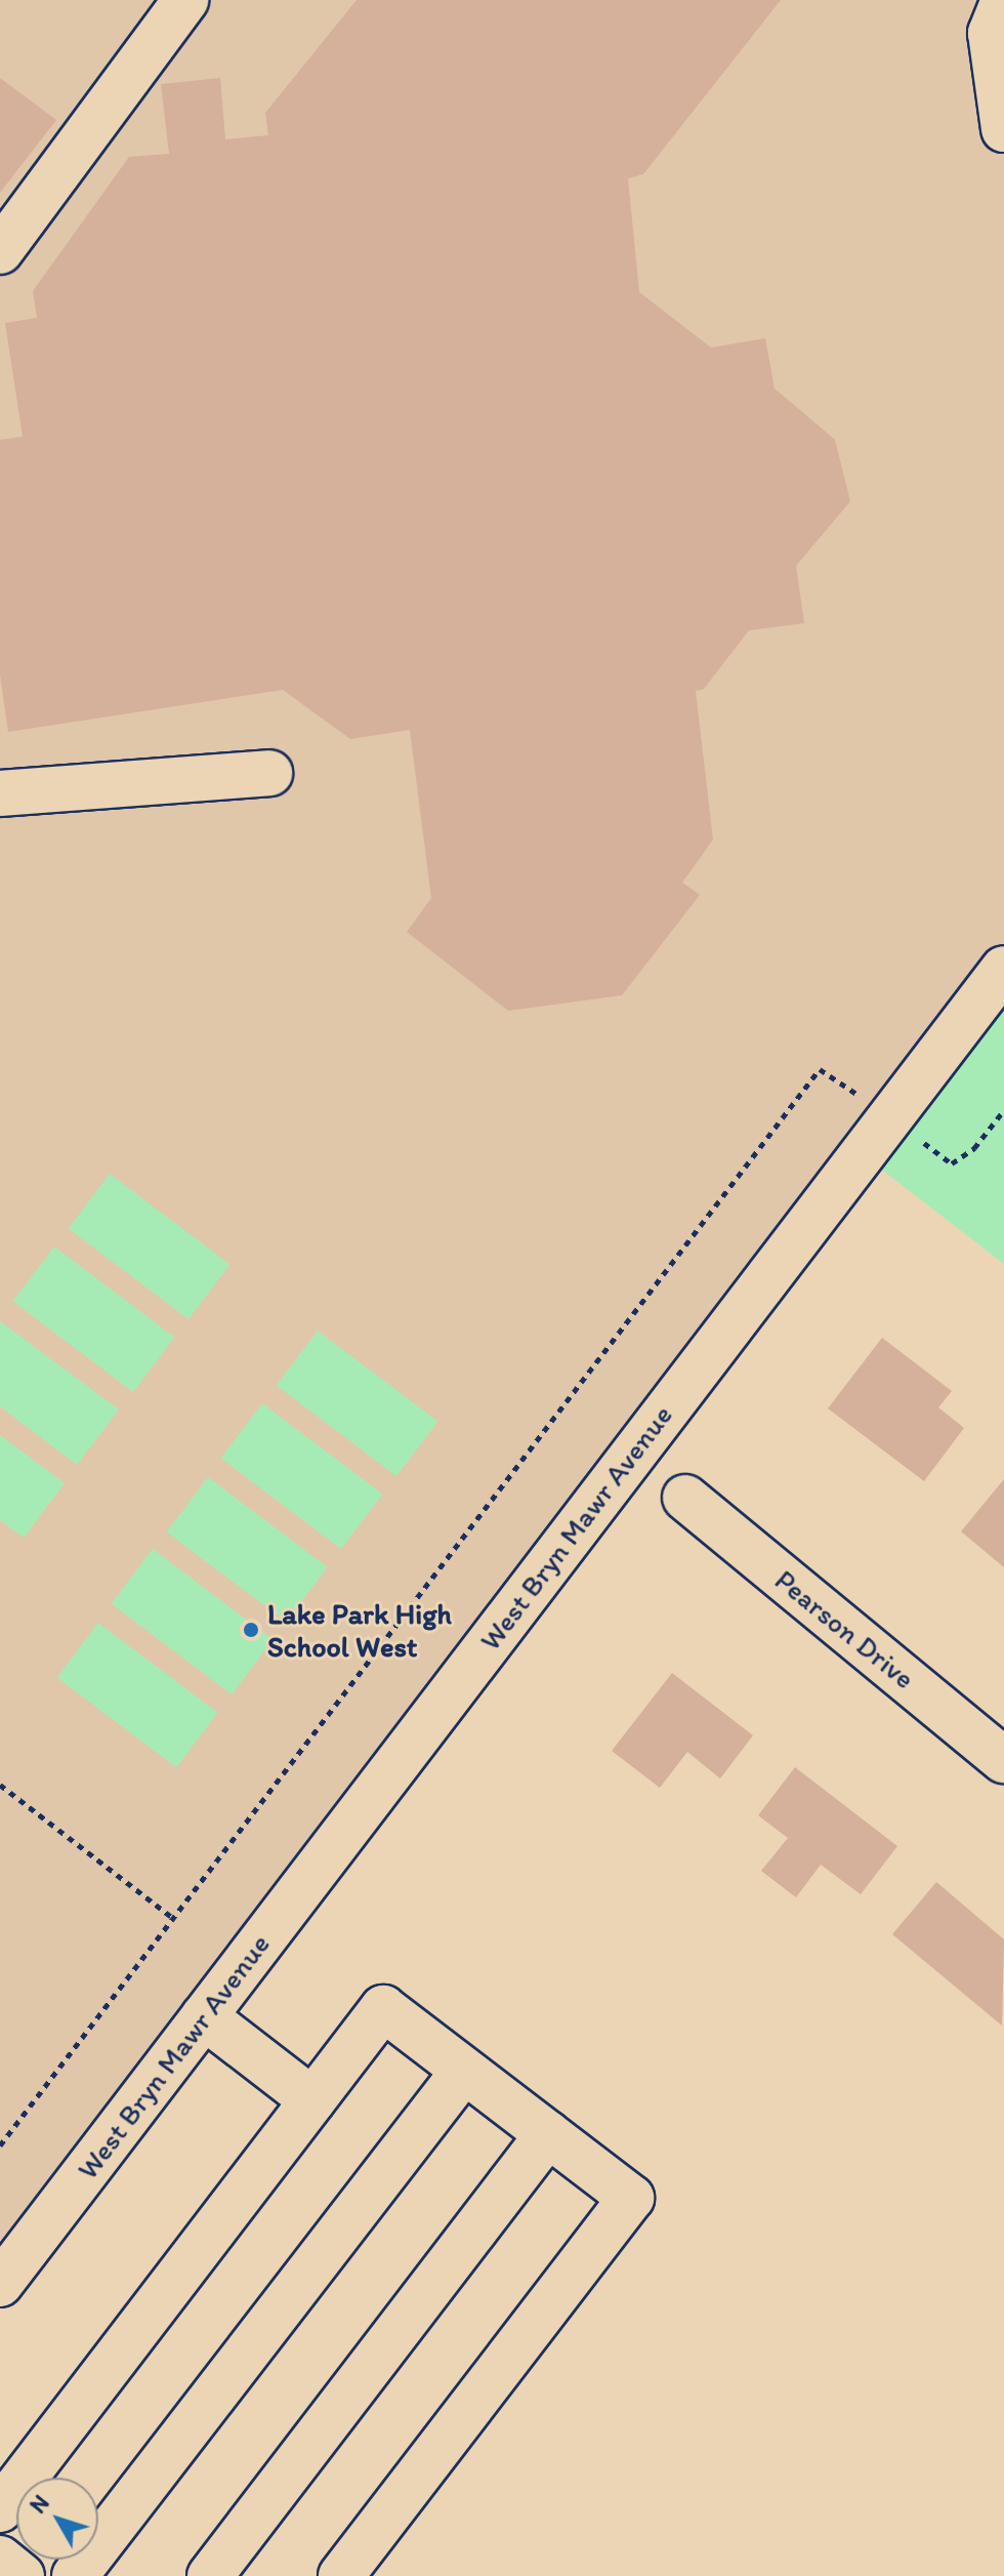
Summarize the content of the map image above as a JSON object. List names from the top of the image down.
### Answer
{
  "streets": {
    "street": ["West Bryn Mawr Avenue", "Pearson Drive"]
  },
  "places": ["Lake Park High School West"],
  "north": "top left"
}
